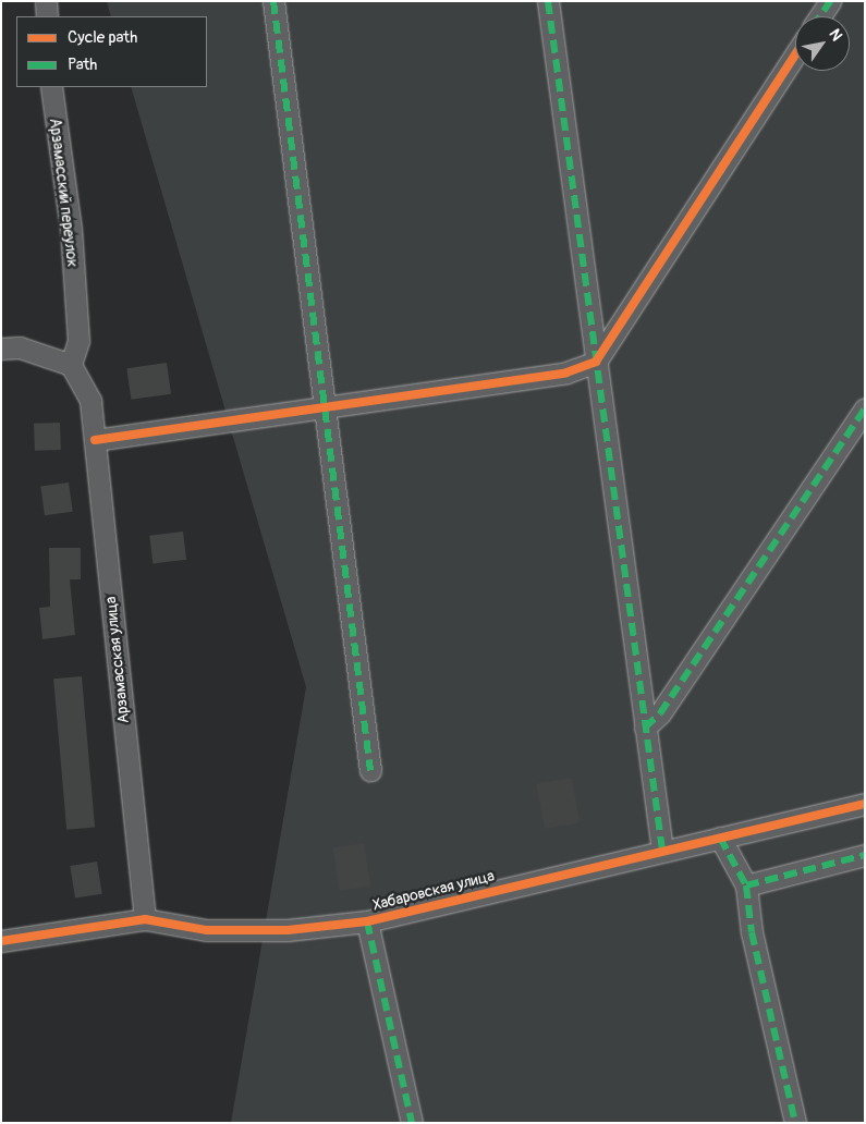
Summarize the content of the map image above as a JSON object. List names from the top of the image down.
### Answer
{
  "streets": {
    "street": ["Арзамасский переулок", "Арзамасская улица", "Хабаровская улица"]
  },
  "crossings": [
    ["Арзамасский переулок", "Арзамасская улица"],
    ["Арзамасская улица", "Хабаровская улица"]
  ],
  "legend": ["Cycle path", "Path"],
  "north": "top right"
}
